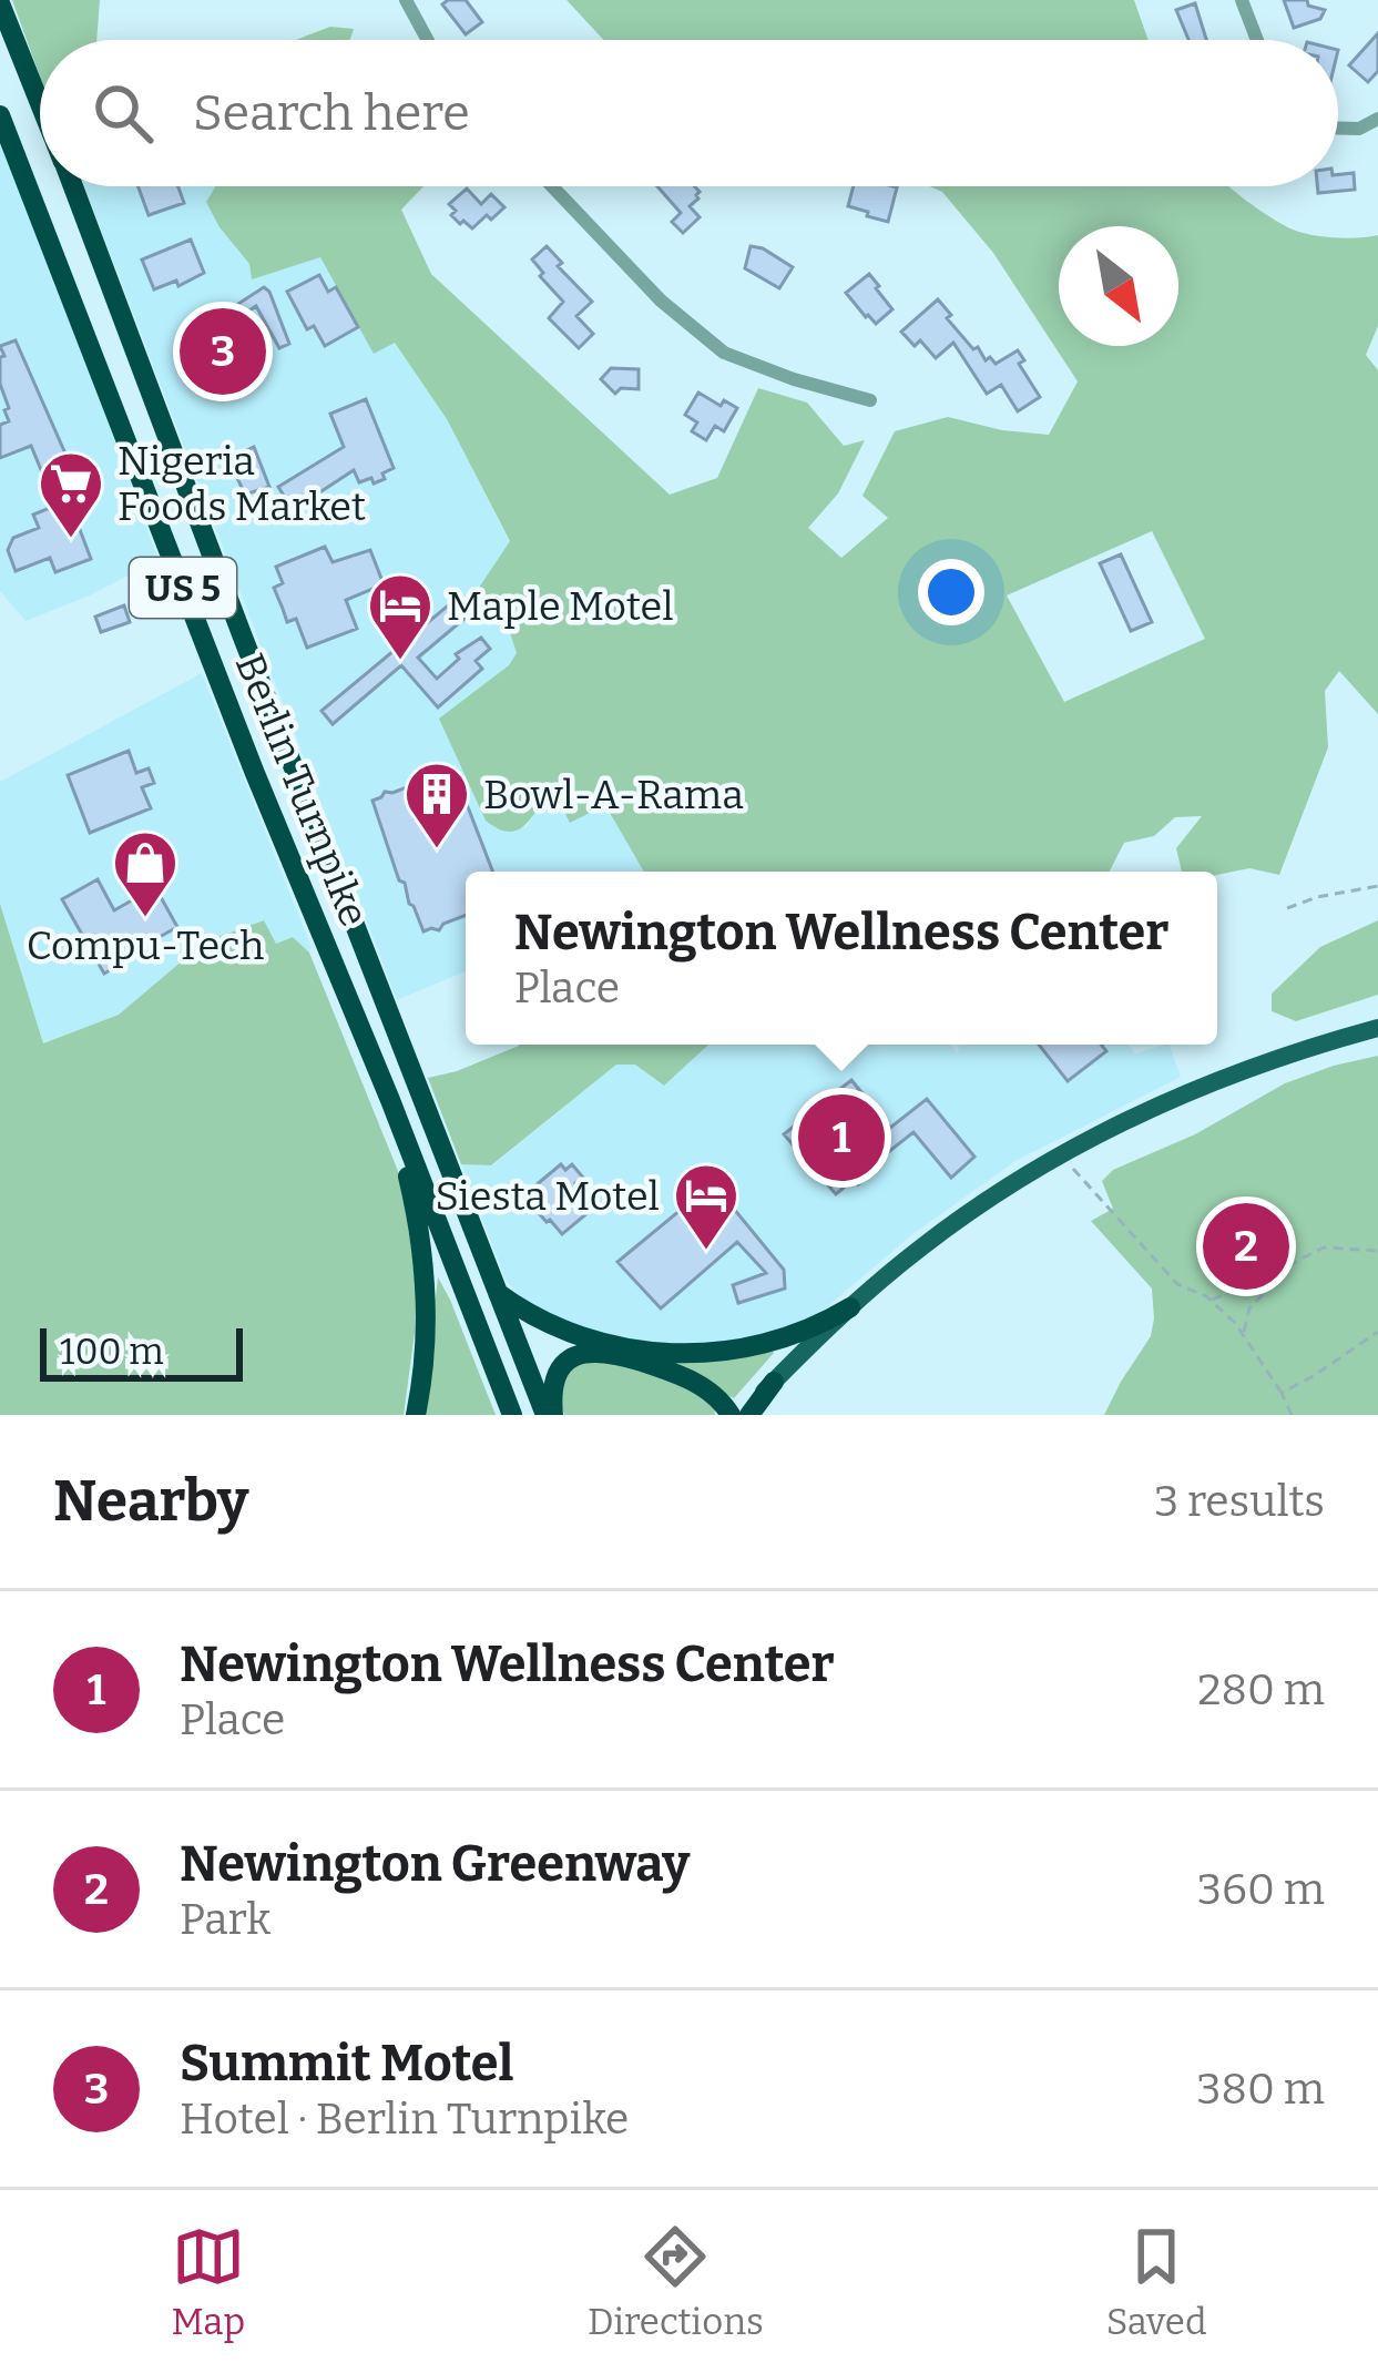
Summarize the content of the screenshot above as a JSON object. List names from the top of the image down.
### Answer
{
  "streets": {
    "highway": ["US 5", "Berlin Turnpike"]
  },
  "places": {
    "supermarket": ["Nigeria Foods Market"],
    "hotel": ["Maple Motel", "Siesta Motel"],
    "building": ["Bowl-A-Rama"],
    "shop": ["Compu-Tech"]
  },
  "scale_bar": "100 m",
  "north": "bottom right",
  "page": {
    "search": "Search here",
    "pins": ["3", "1", "2"],
    "popup": ["Newington Wellness Center", "Place"],
    "scale": "100 m",
    "heading": ["Nearby", "3 results"],
    "list": [
      {
        "mark": "1",
        "name": "Newington Wellness Center",
        "note": "Place",
        "value": "280 m"
      },
      {
        "mark": "2",
        "name": "Newington Greenway",
        "note": "Park",
        "value": "360 m"
      },
      {
        "mark": "3",
        "name": "Summit Motel",
        "note": "Hotel · Berlin Turnpike",
        "value": "380 m"
      }
    ],
    "nav": ["Map", "Directions", "Saved"]
  }
}
